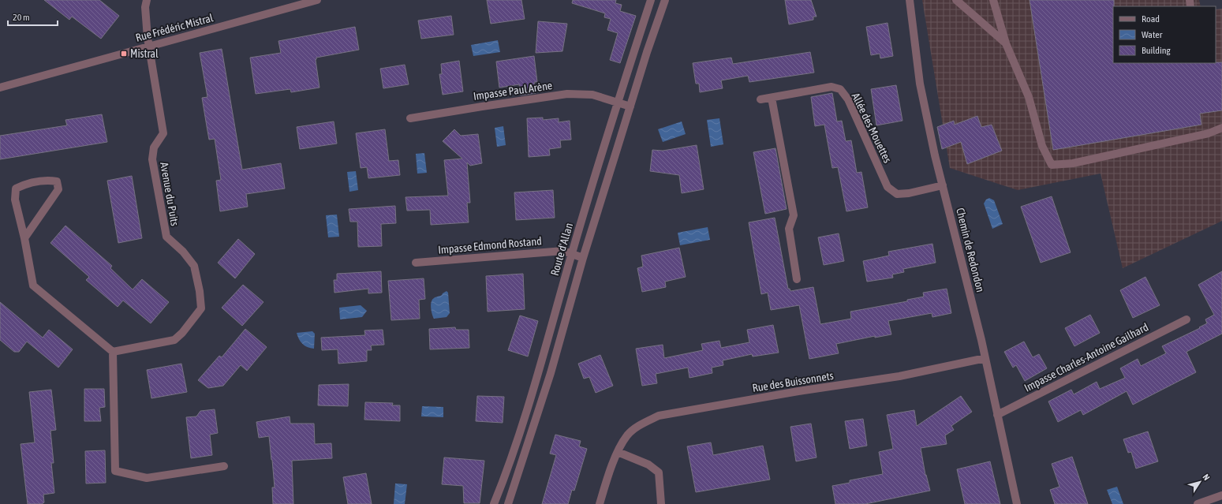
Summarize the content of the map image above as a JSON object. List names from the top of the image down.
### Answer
{
  "streets": {
    "street": [
      "Rue Frédéric Mistral",
      "Impasse Paul Arène",
      "Allée des Mouettes",
      "Avenue du Puits",
      "Impasse Edmond Rostand",
      "Route d'Allan",
      "Chemin de Redondon",
      "Impasse Charles-Antoine Gailhard",
      "Rue des Buissonnets"
    ]
  },
  "crossings": [
    ["Rue Frédéric Mistral", "Avenue du Puits"],
    ["Impasse Paul Arène", "Route d'Allan"],
    ["Allée des Mouettes", "Chemin de Redondon"],
    ["Impasse Edmond Rostand", "Route d'Allan"],
    ["Chemin de Redondon", "Impasse Charles-Antoine Gailhard"],
    ["Chemin de Redondon", "Rue des Buissonnets"]
  ],
  "places": {
    "transit": ["Mistral"]
  },
  "legend": ["Road", "Water", "Building"],
  "scale_bar": "20 m",
  "north": "top right"
}
